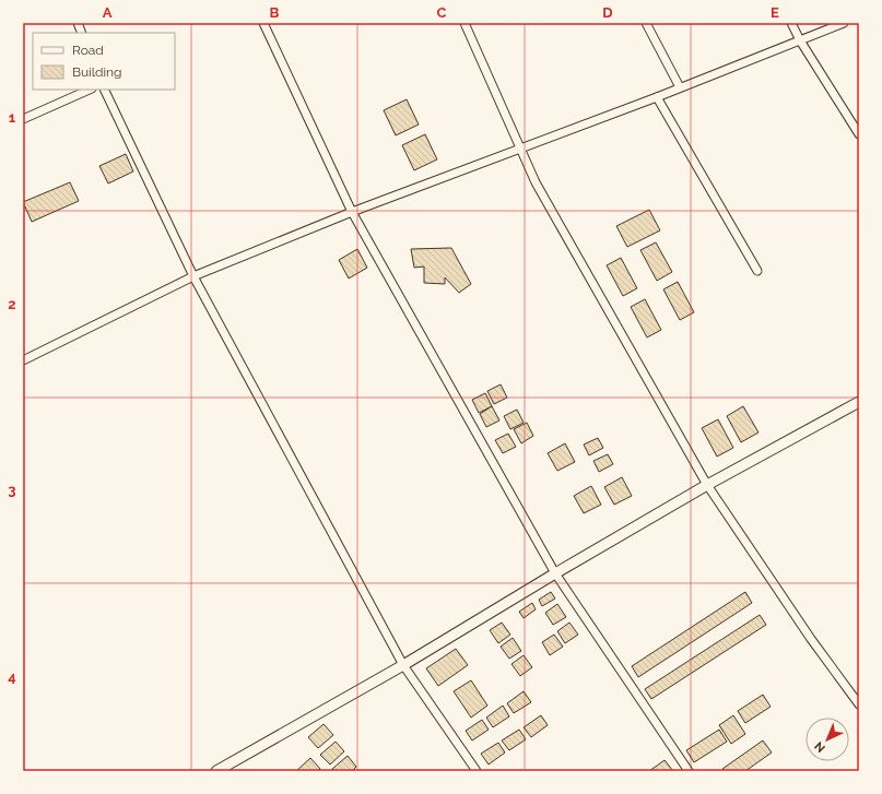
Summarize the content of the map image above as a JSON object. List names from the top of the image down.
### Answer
{
  "legend": ["Road", "Building"],
  "north": "bottom left",
  "grid": {
    "columns": [
      "A",
      "B",
      "C",
      "D",
      "E"
    ],
    "rows": [
      "1",
      "2",
      "3",
      "4"
    ]
  }
}
